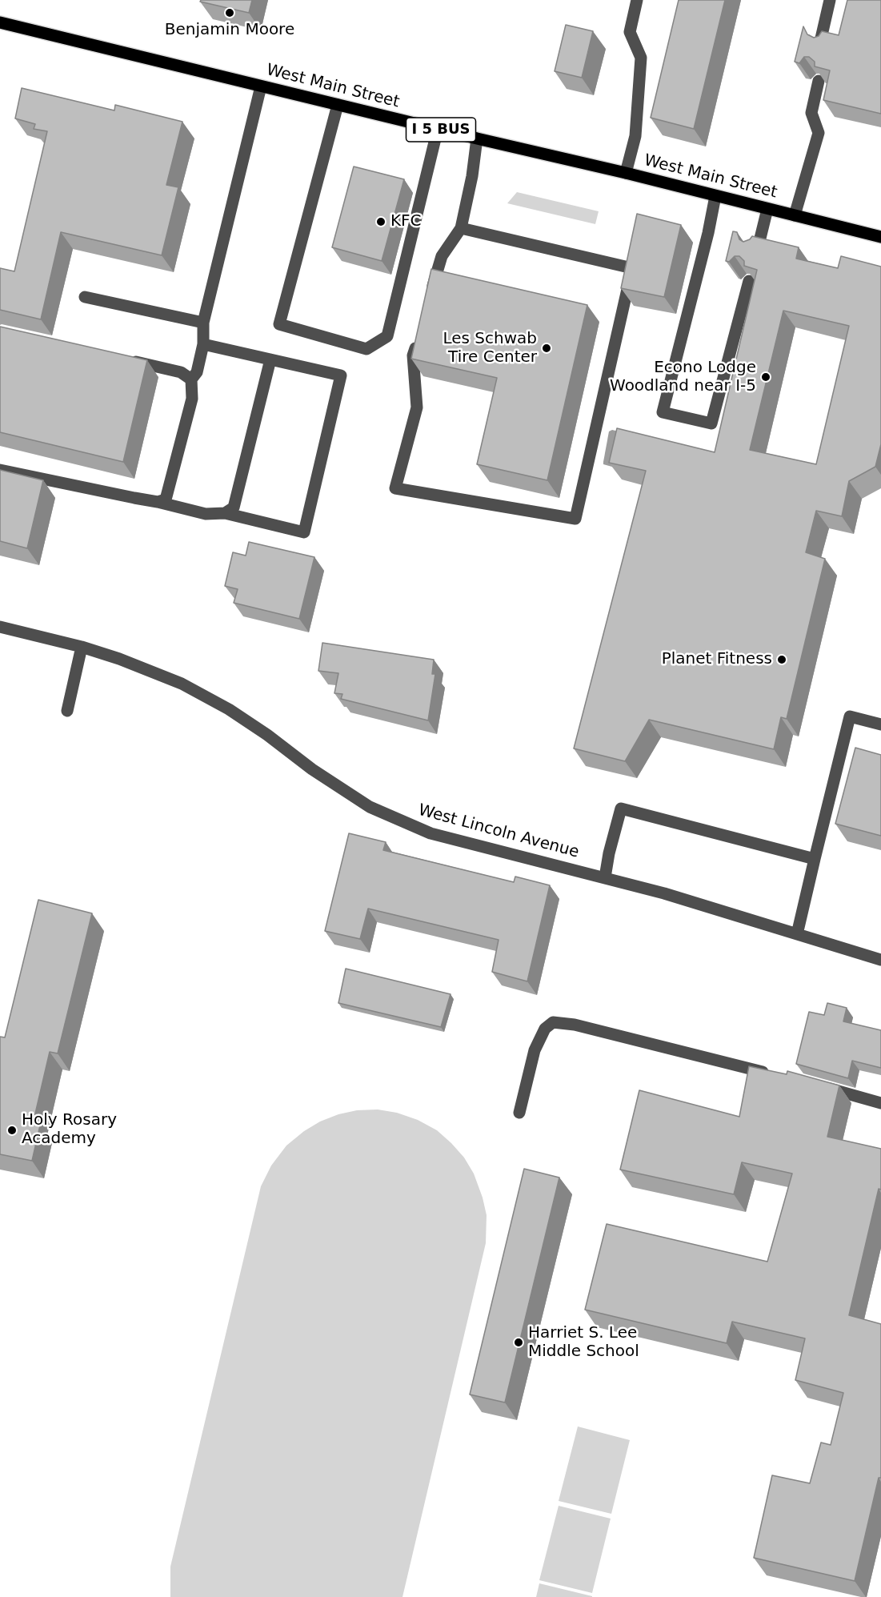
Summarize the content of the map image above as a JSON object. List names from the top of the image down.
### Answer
{
  "streets": {
    "main road": ["West Main Street", "I 5 BUS"],
    "street": ["West Lincoln Avenue"]
  },
  "places": [
    "Benjamin Moore",
    "KFC",
    "Les Schwab Tire Center",
    "Econo Lodge Woodland near I-5",
    "Planet Fitness",
    "Holy Rosary Academy",
    "Harriet S. Lee Middle School"
  ]
}
